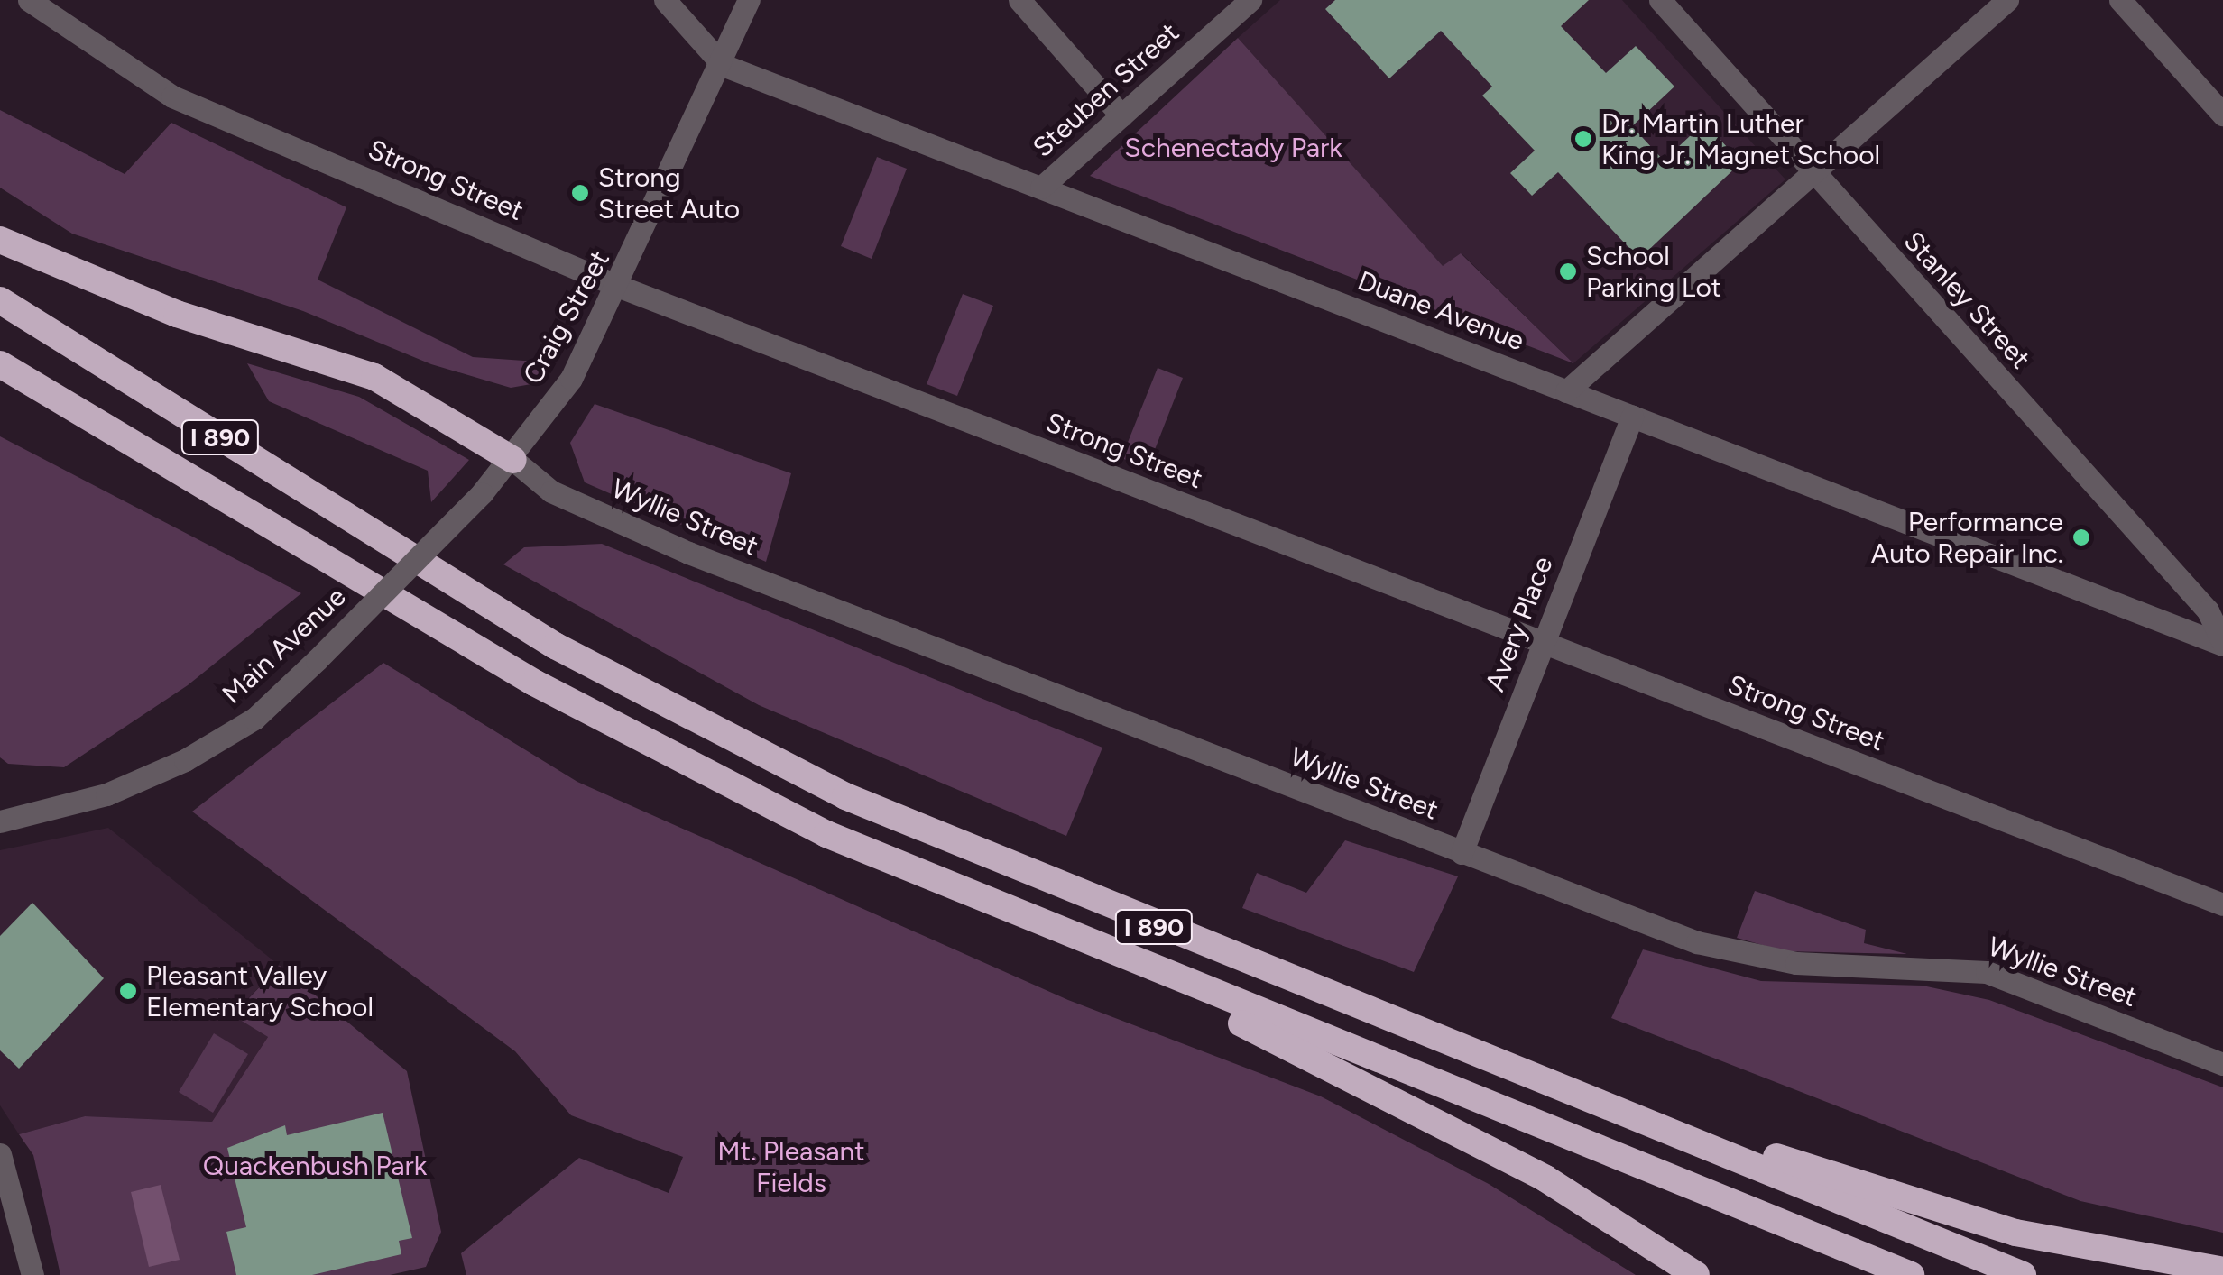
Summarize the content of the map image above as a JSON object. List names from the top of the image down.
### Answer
{
  "streets": {
    "highway": ["I 890"],
    "street": [
      "Steuben Street",
      "Strong Street",
      "Stanley Street",
      "Duane Avenue",
      "Craig Street",
      "Wyllie Street",
      "Avery Place",
      "Main Avenue"
    ]
  },
  "crossings": [
    ["Steuben Street", "Duane Avenue"],
    ["Strong Street", "Craig Street"],
    ["Strong Street", "Avery Place"],
    ["Stanley Street", "Duane Avenue"],
    ["Duane Avenue", "Craig Street"],
    ["Duane Avenue", "Avery Place"],
    ["Craig Street", "Wyllie Street"],
    ["Craig Street", "Main Avenue"],
    ["Wyllie Street", "Avery Place"],
    ["Wyllie Street", "Main Avenue"]
  ],
  "parks": ["Schenectady Park", "Mt. Pleasant Fields", "Quackenbush Park"],
  "places": [
    "Dr. Martin Luther King Jr. Magnet School",
    "Strong Street Auto",
    "School Parking Lot",
    "Performance Auto Repair Inc.",
    "Pleasant Valley Elementary School"
  ]
}
